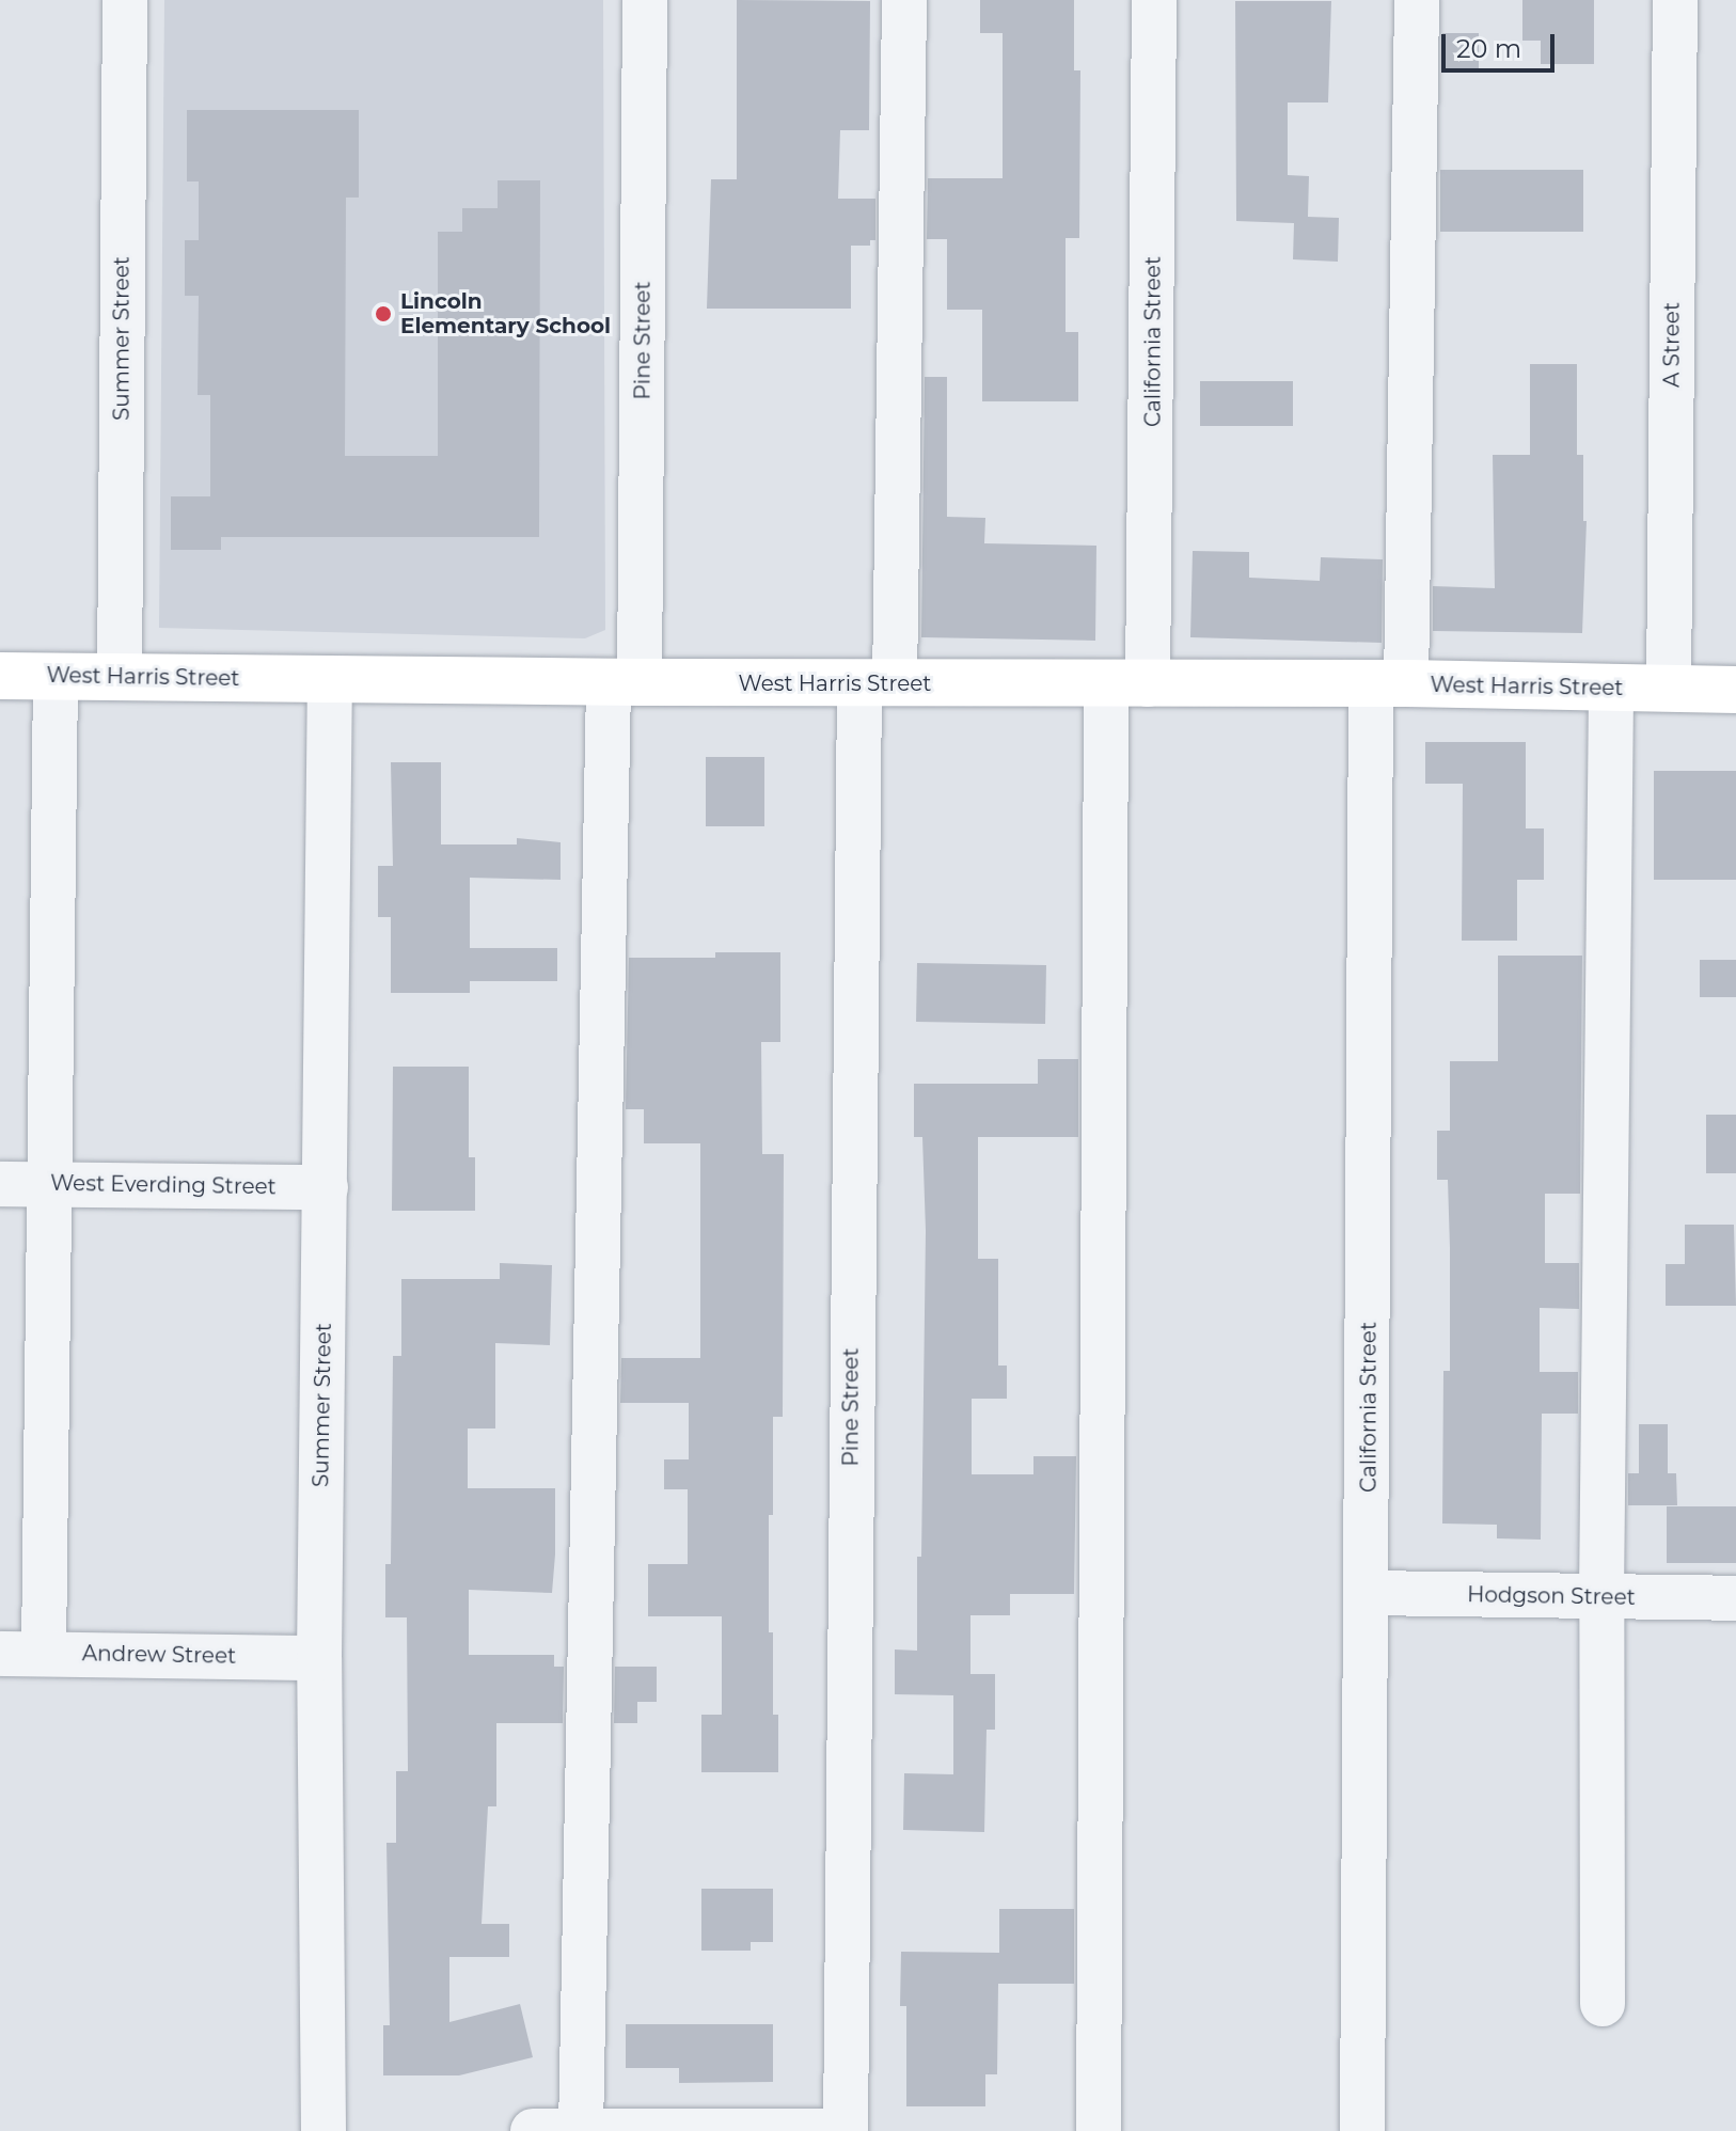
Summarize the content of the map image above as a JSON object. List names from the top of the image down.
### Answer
{
  "streets": {
    "main road": ["West Harris Street"],
    "street": [
      "Summer Street",
      "Pine Street",
      "California Street",
      "A Street",
      "West Everding Street",
      "Hodgson Street",
      "Andrew Street"
    ]
  },
  "crossings": [
    ["Summer Street", "West Harris Street"],
    ["Summer Street", "West Everding Street"],
    ["Summer Street", "Andrew Street"],
    ["Pine Street", "West Harris Street"],
    ["California Street", "West Harris Street"],
    ["California Street", "Hodgson Street"],
    ["A Street", "West Harris Street"]
  ],
  "places": ["Lincoln Elementary School"],
  "scale_bar": "20 m"
}
